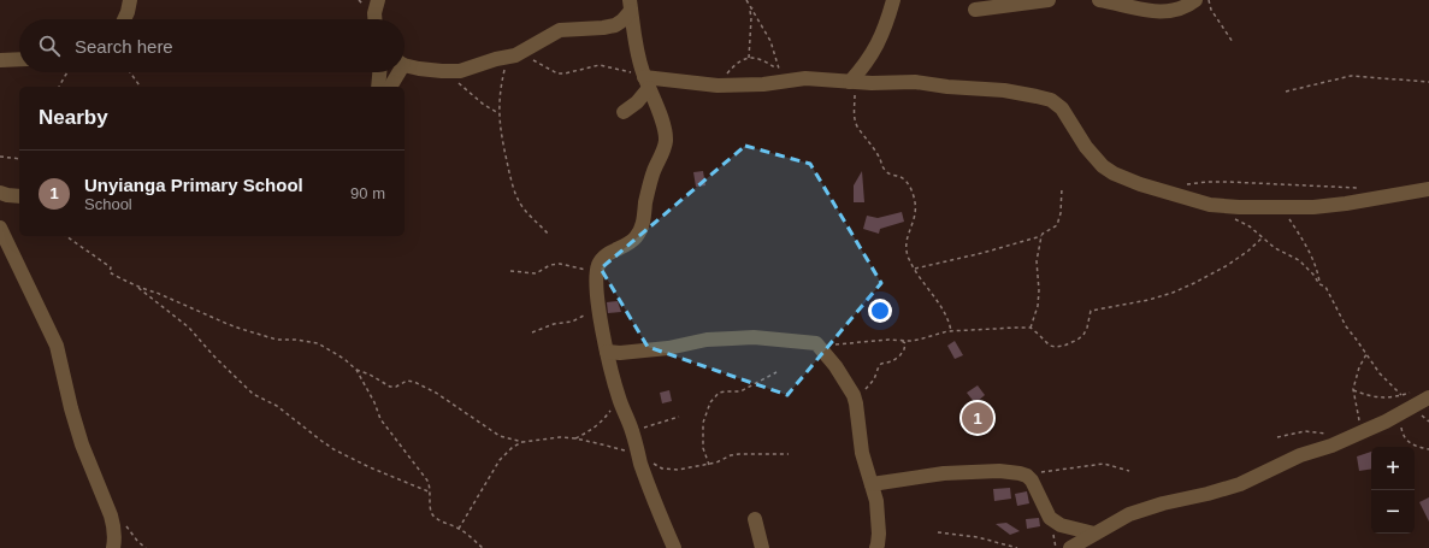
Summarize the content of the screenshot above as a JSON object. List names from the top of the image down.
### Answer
{
  "page": {
    "search": "Search here",
    "heading": "Nearby",
    "list": [
      {
        "mark": "1",
        "name": "Unyianga Primary School",
        "note": "School",
        "value": "90 m"
      }
    ],
    "pins": "1",
    "map_buttons": ["+", "−"]
  }
}
